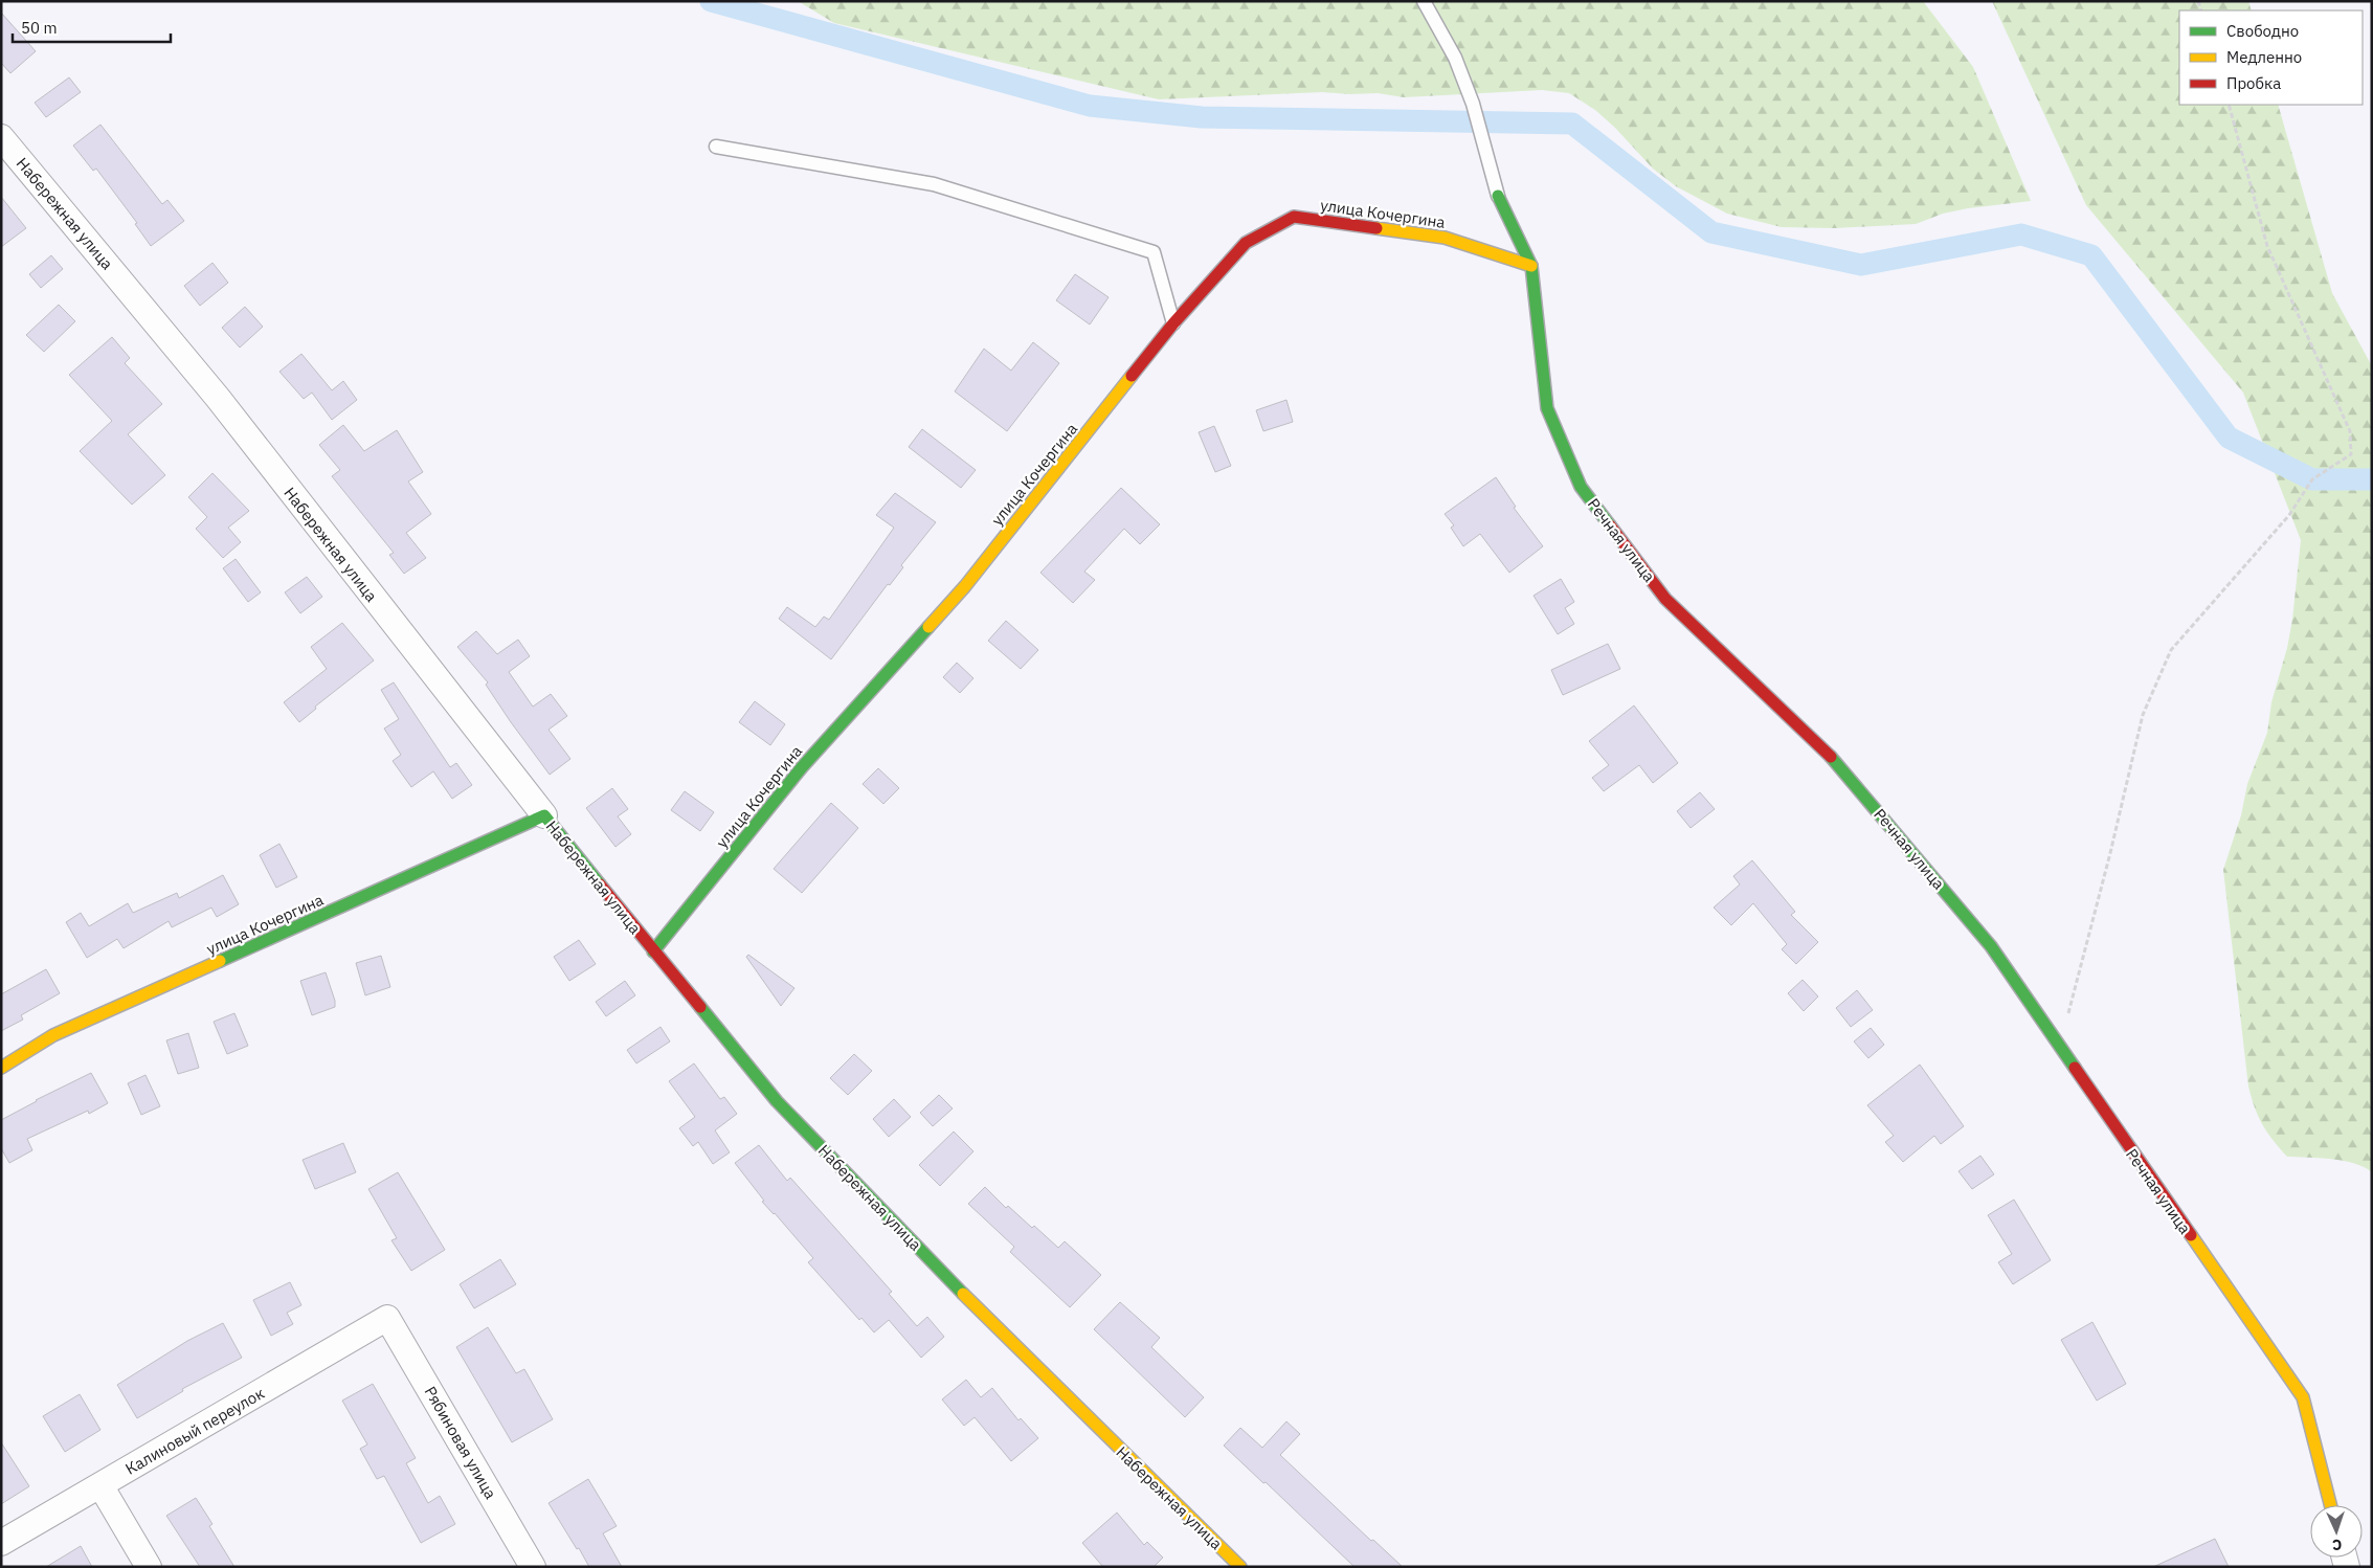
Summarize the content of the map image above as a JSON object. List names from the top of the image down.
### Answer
{
  "streets": {
    "street": [
      "Набережная улица",
      "улица Кочергина",
      "Речная улица",
      "Калиновый переулок",
      "Рябиновая улица"
    ]
  },
  "crossings": [
    ["Набережная улица", "улица Кочергина"],
    ["улица Кочергина", "Речная улица"],
    ["Калиновый переулок", "Рябиновая улица"]
  ],
  "legend": ["Свободно", "Медленно", "Пробка"],
  "scale_bar": "50 m",
  "north": "bottom"
}
